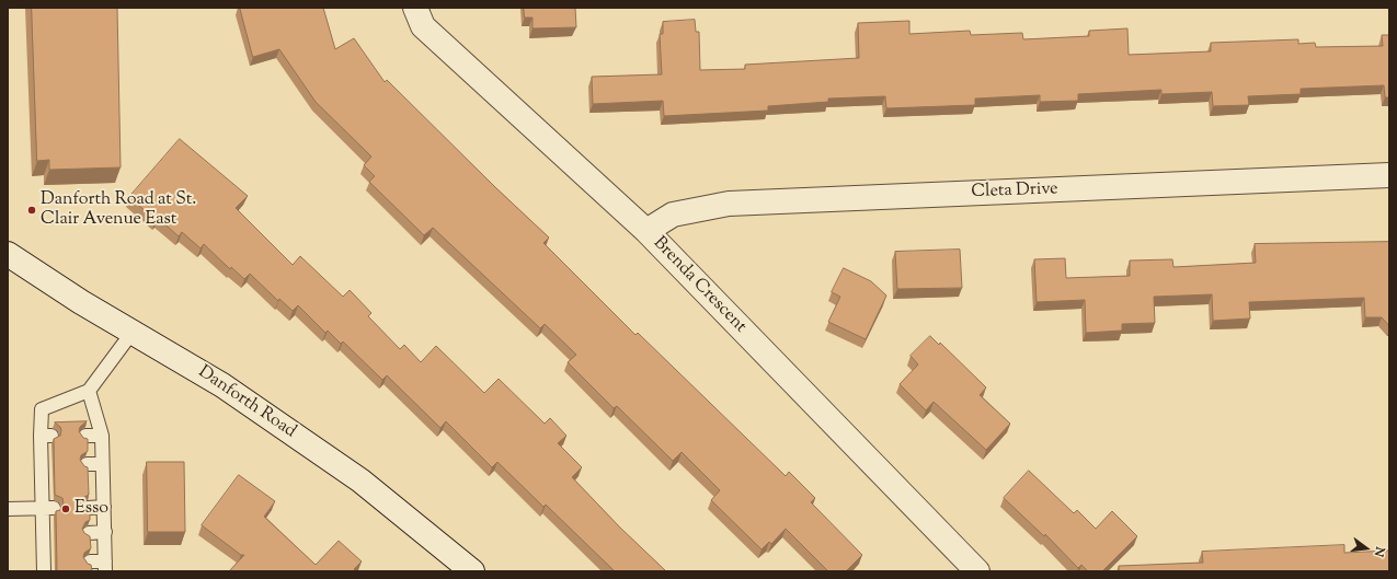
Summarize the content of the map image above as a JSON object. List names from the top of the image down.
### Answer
{
  "streets": {
    "street": ["Cleta Drive", "Brenda Crescent", "Danforth Road"]
  },
  "crossings": [
    ["Cleta Drive", "Brenda Crescent"]
  ],
  "places": ["Danforth Road at St. Clair Avenue East", "Esso"],
  "north": "right"
}
